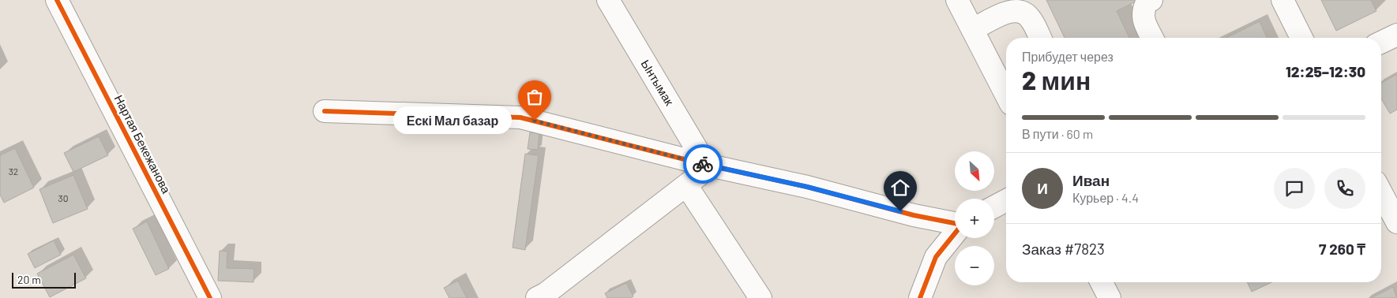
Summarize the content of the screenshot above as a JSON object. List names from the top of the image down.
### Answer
{
  "streets": {
    "street": ["Ынтымак", "Нартая Бекежанова"]
  },
  "places": ["Ескі Мал базар"],
  "house_numbers": ["32", "30"],
  "scale_bar": "20 m",
  "north": "bottom right",
  "page": {
    "heading": ["2 мин", "Прибудет через", "12:25–12:30"],
    "panel": [
      "Иван",
      "Курьер · 4.4",
      "Заказ #7823",
      "7 260 ₸"
    ],
    "bar": "В пути · 60 m",
    "bubble": "Ескі Мал базар",
    "map_buttons": ["+", "−"],
    "round": "И",
    "scale": "20 m"
  }
}
